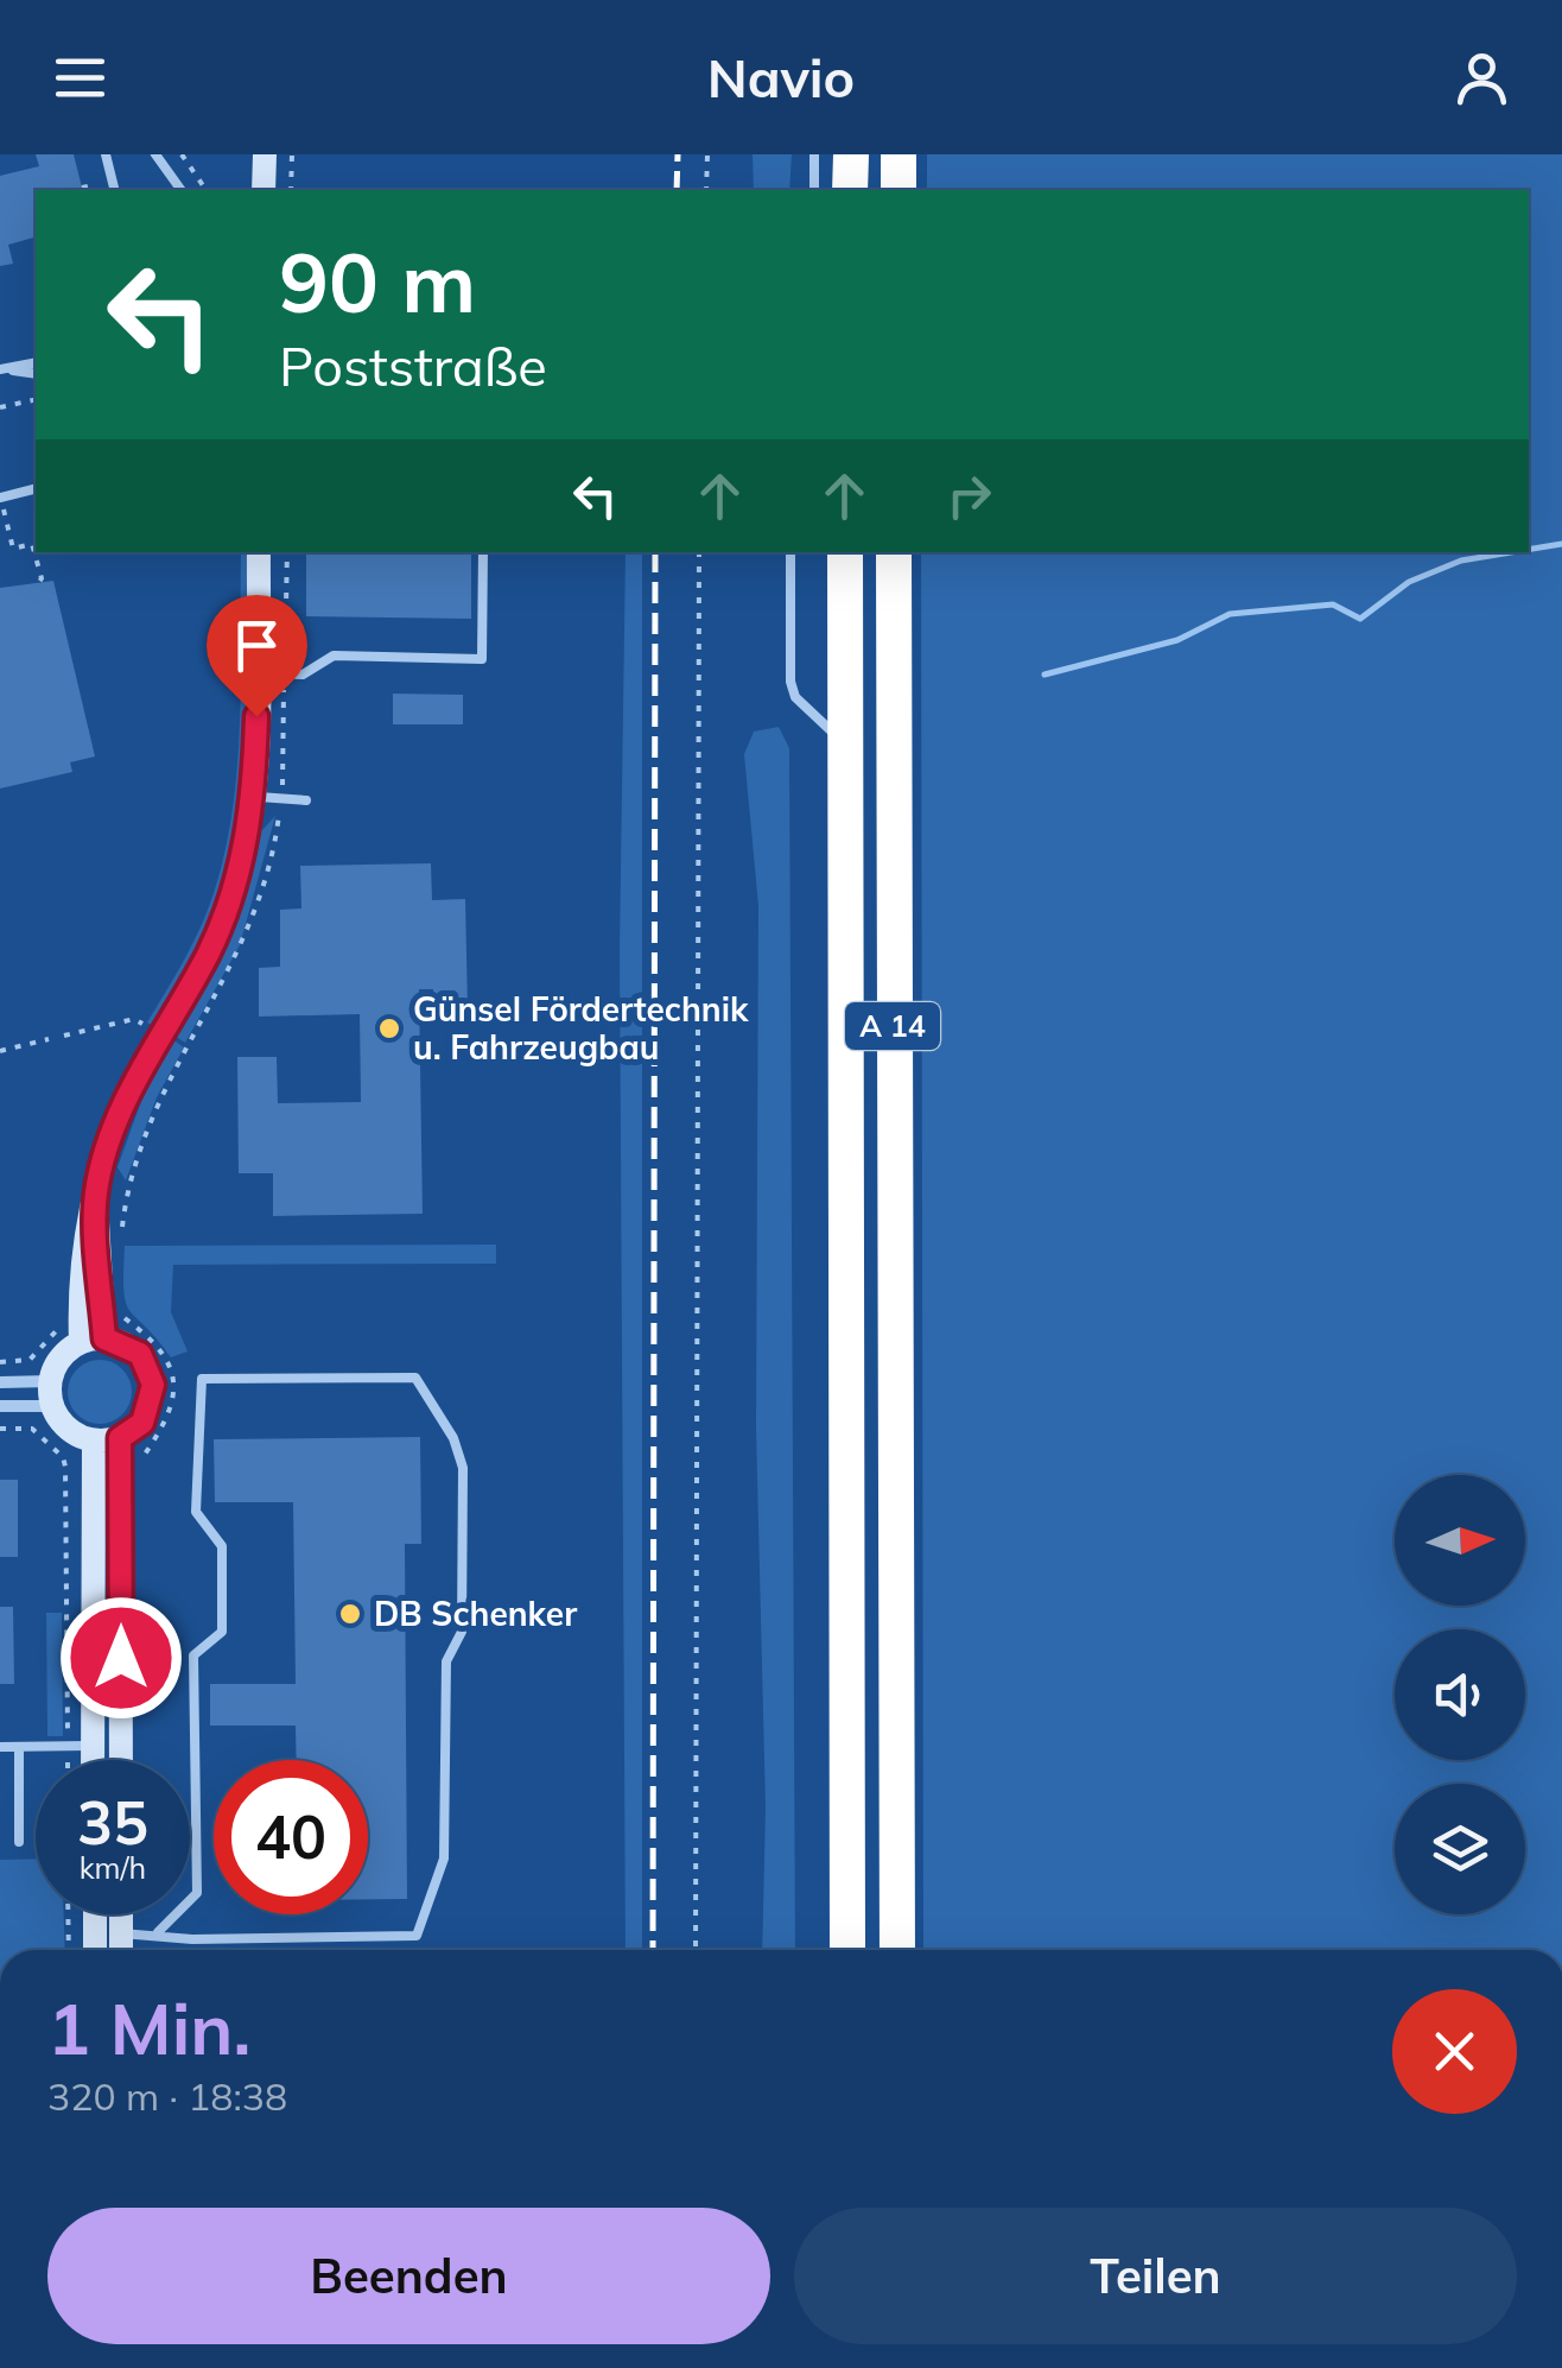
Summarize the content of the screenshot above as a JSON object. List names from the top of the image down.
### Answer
{
  "streets": {
    "highway": ["A 14"]
  },
  "places": ["Günsel Fördertechnik u. Fahrzeugbau", "DB Schenker"],
  "north": "right",
  "page": {
    "header": "Navio",
    "turn": ["90 m", "Poststraße"],
    "speed": "35 km/h",
    "limit": "40",
    "heading": ["1 Min.", "320 m · 18:38"],
    "buttons": ["Beenden", "Teilen"]
  }
}
